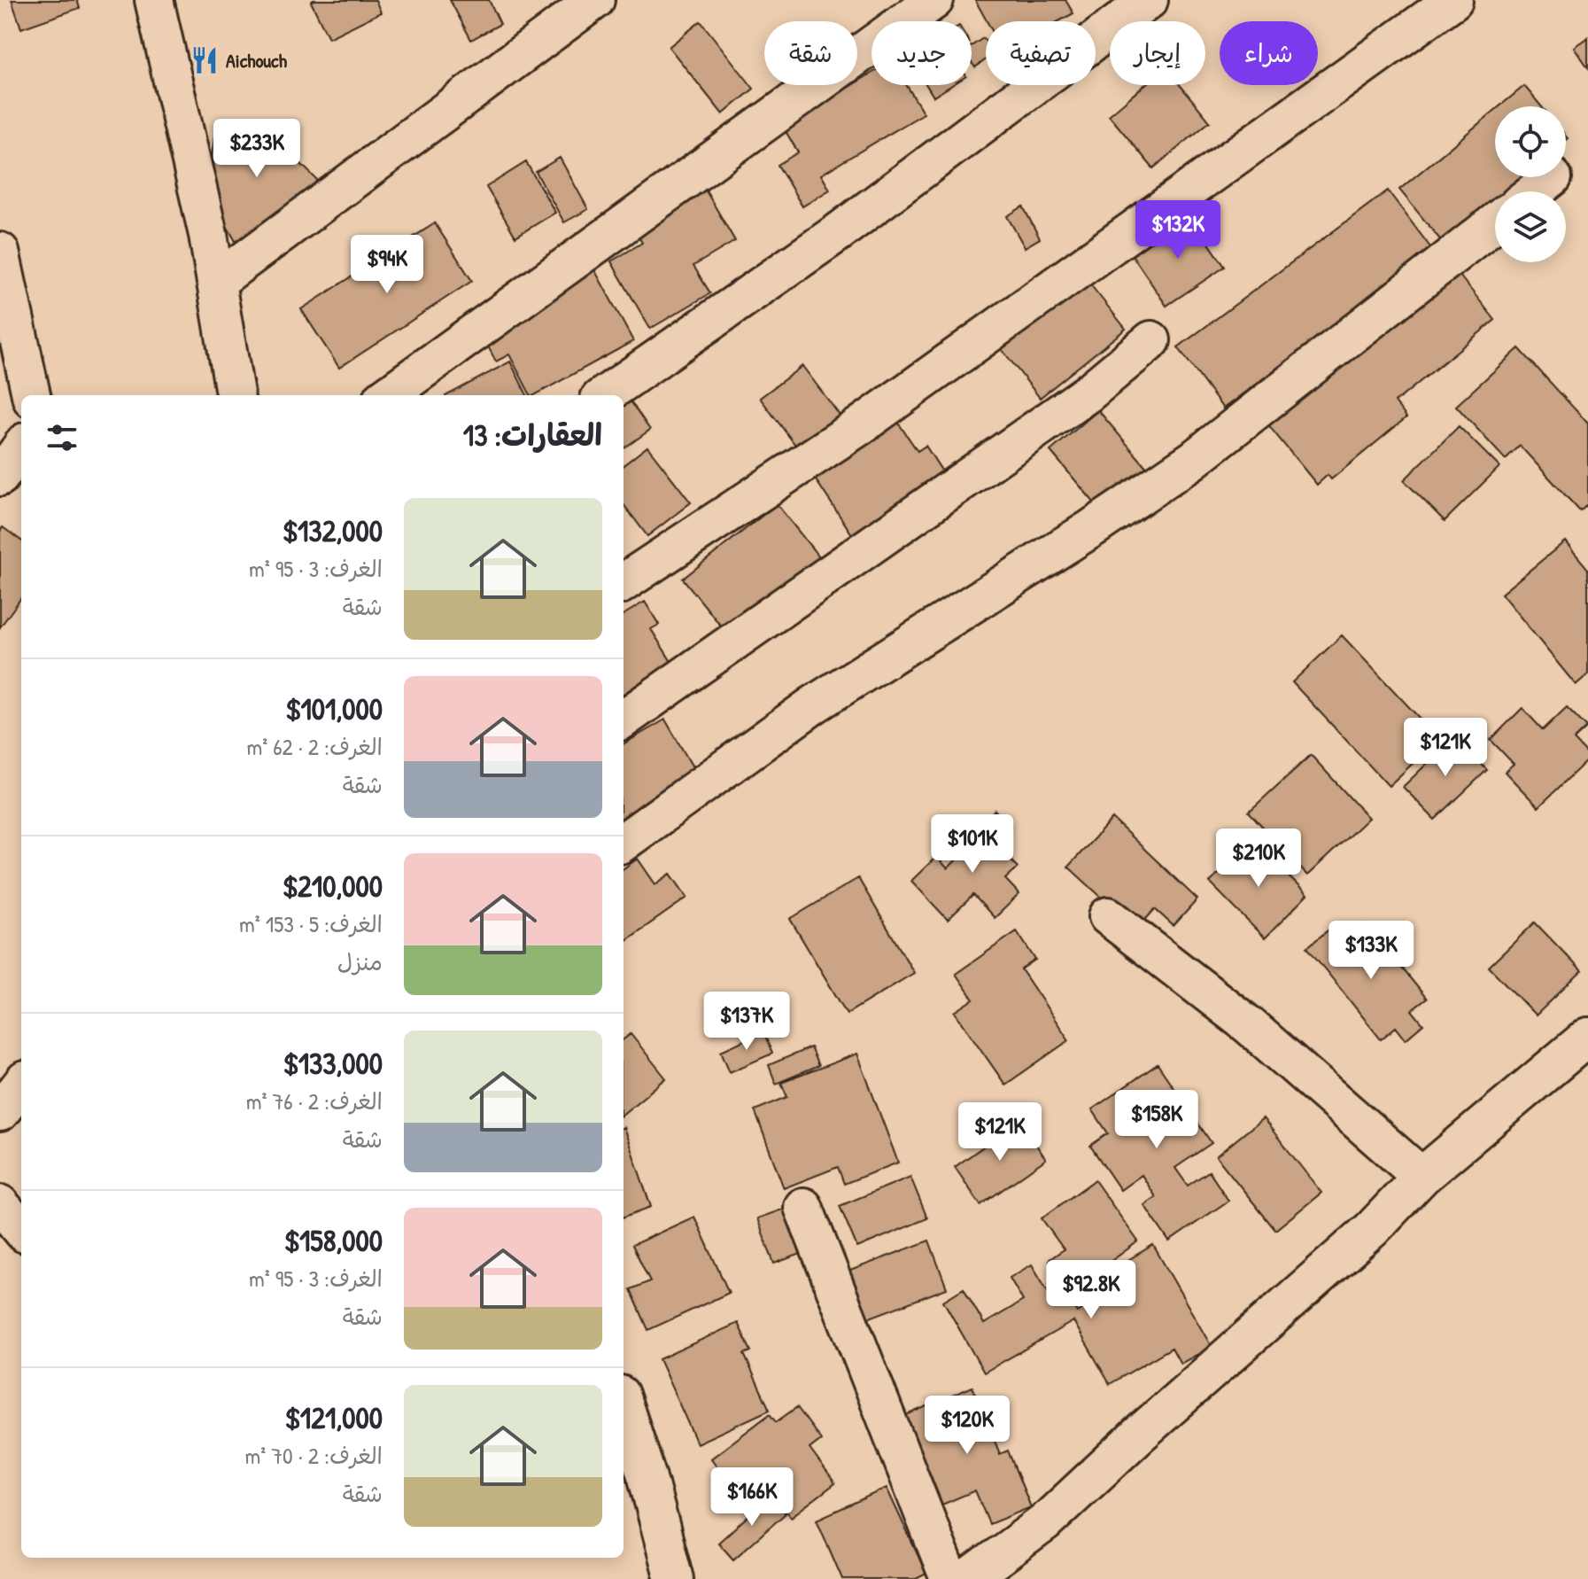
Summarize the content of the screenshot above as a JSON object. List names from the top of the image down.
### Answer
{
  "places": {
    "restaurant": ["Aichouch"]
  },
  "page": {
    "chip": [
      "شراء",
      "إيجار",
      "تصفية",
      "جديد",
      "شقة"
    ],
    "price": [
      "$233K",
      "$132K",
      "$94K",
      "$121K",
      "$101K",
      "$210K",
      "$133K",
      "$137K",
      "$158K",
      "$121K",
      "$92.8K",
      "$120K",
      "$166K"
    ],
    "heading": "العقارات: 13",
    "list": [
      {
        "name": "$132,000",
        "note": "الغرف: 3 · 95 m² · شقة"
      },
      {
        "name": "$101,000",
        "note": "الغرف: 2 · 62 m² · شقة"
      },
      {
        "name": "$210,000",
        "note": "الغرف: 5 · 153 m² · منزل"
      },
      {
        "name": "$133,000",
        "note": "الغرف: 2 · 76 m² · شقة"
      },
      {
        "name": "$158,000",
        "note": "الغرف: 3 · 95 m² · شقة"
      },
      {
        "name": "$121,000",
        "note": "الغرف: 2 · 70 m² · شقة"
      }
    ]
  }
}
